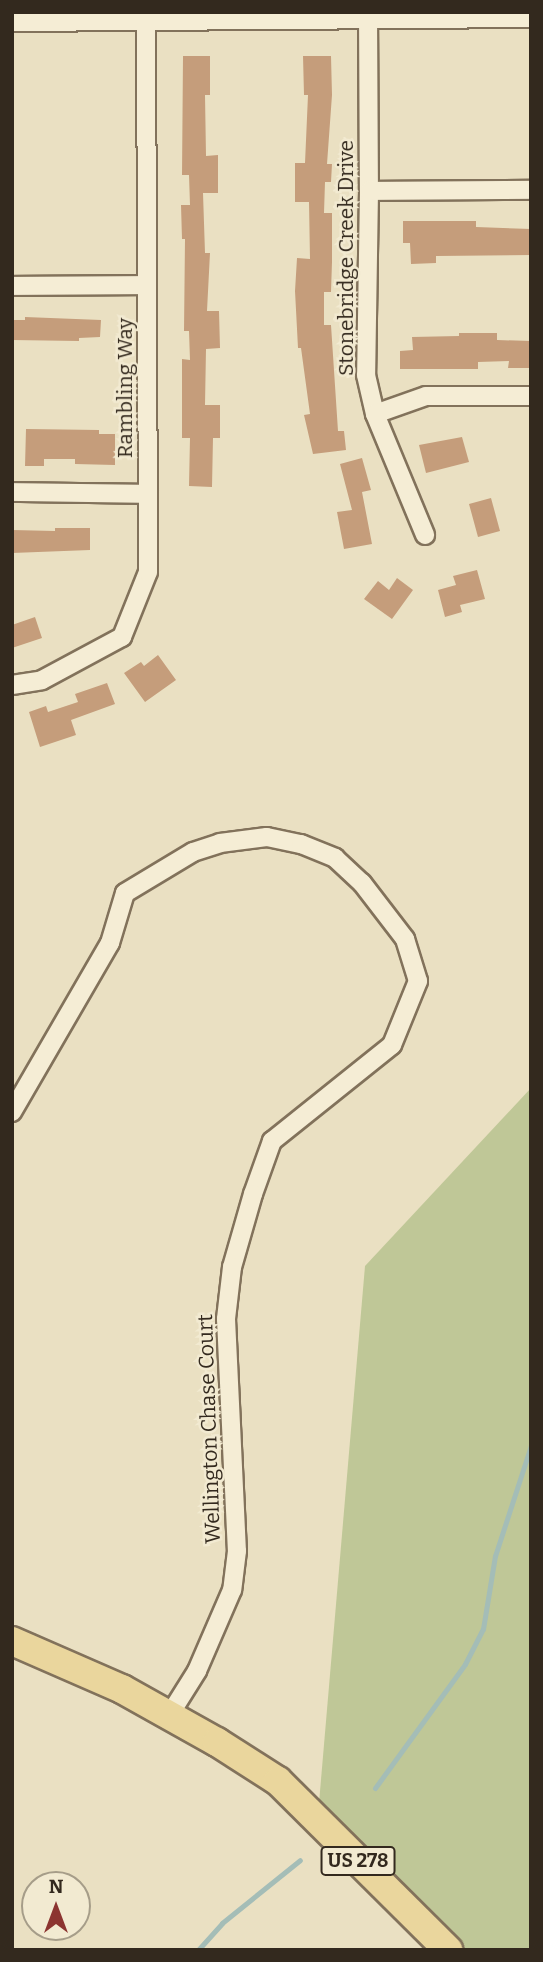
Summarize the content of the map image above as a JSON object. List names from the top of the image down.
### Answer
{
  "streets": {
    "main road": ["US 278"],
    "street": ["Stonebridge Creek Drive", "Rambling Way", "Wellington Chase Court"]
  },
  "crossings": [
    ["Wellington Chase Court", "US 278"]
  ],
  "north": "top"
}
